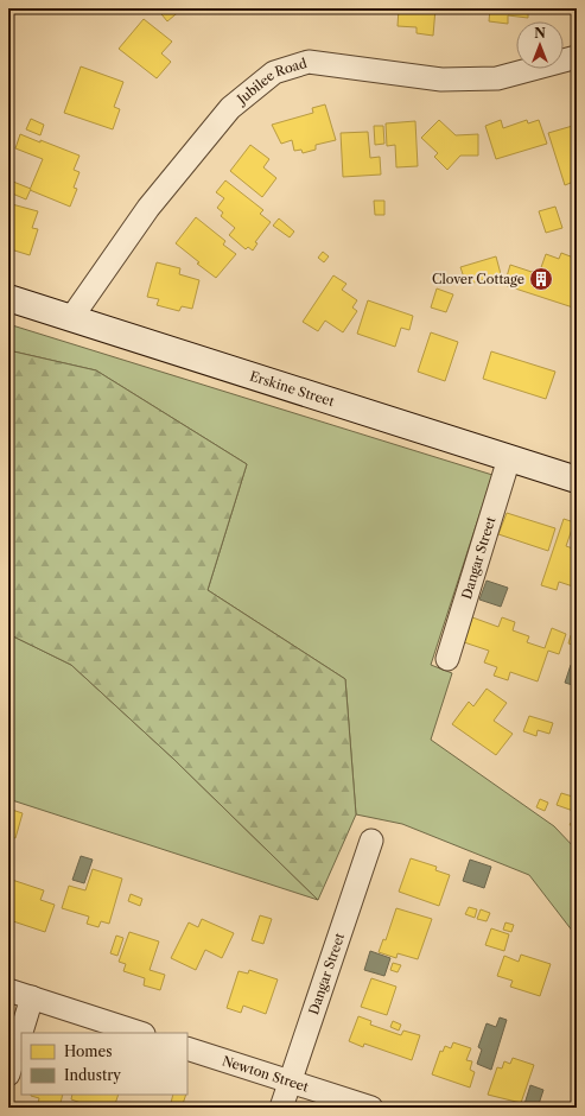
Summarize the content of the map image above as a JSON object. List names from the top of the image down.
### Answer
{
  "streets": {
    "street": [
      "Jubilee Road",
      "Erskine Street",
      "Dangar Street",
      "Newton Street"
    ]
  },
  "crossings": [
    ["Jubilee Road", "Erskine Street"],
    ["Erskine Street", "Dangar Street"],
    ["Dangar Street", "Newton Street"]
  ],
  "places": {
    "building": ["Clover Cottage"]
  },
  "legend": ["Homes", "Industry"],
  "north": "top"
}
